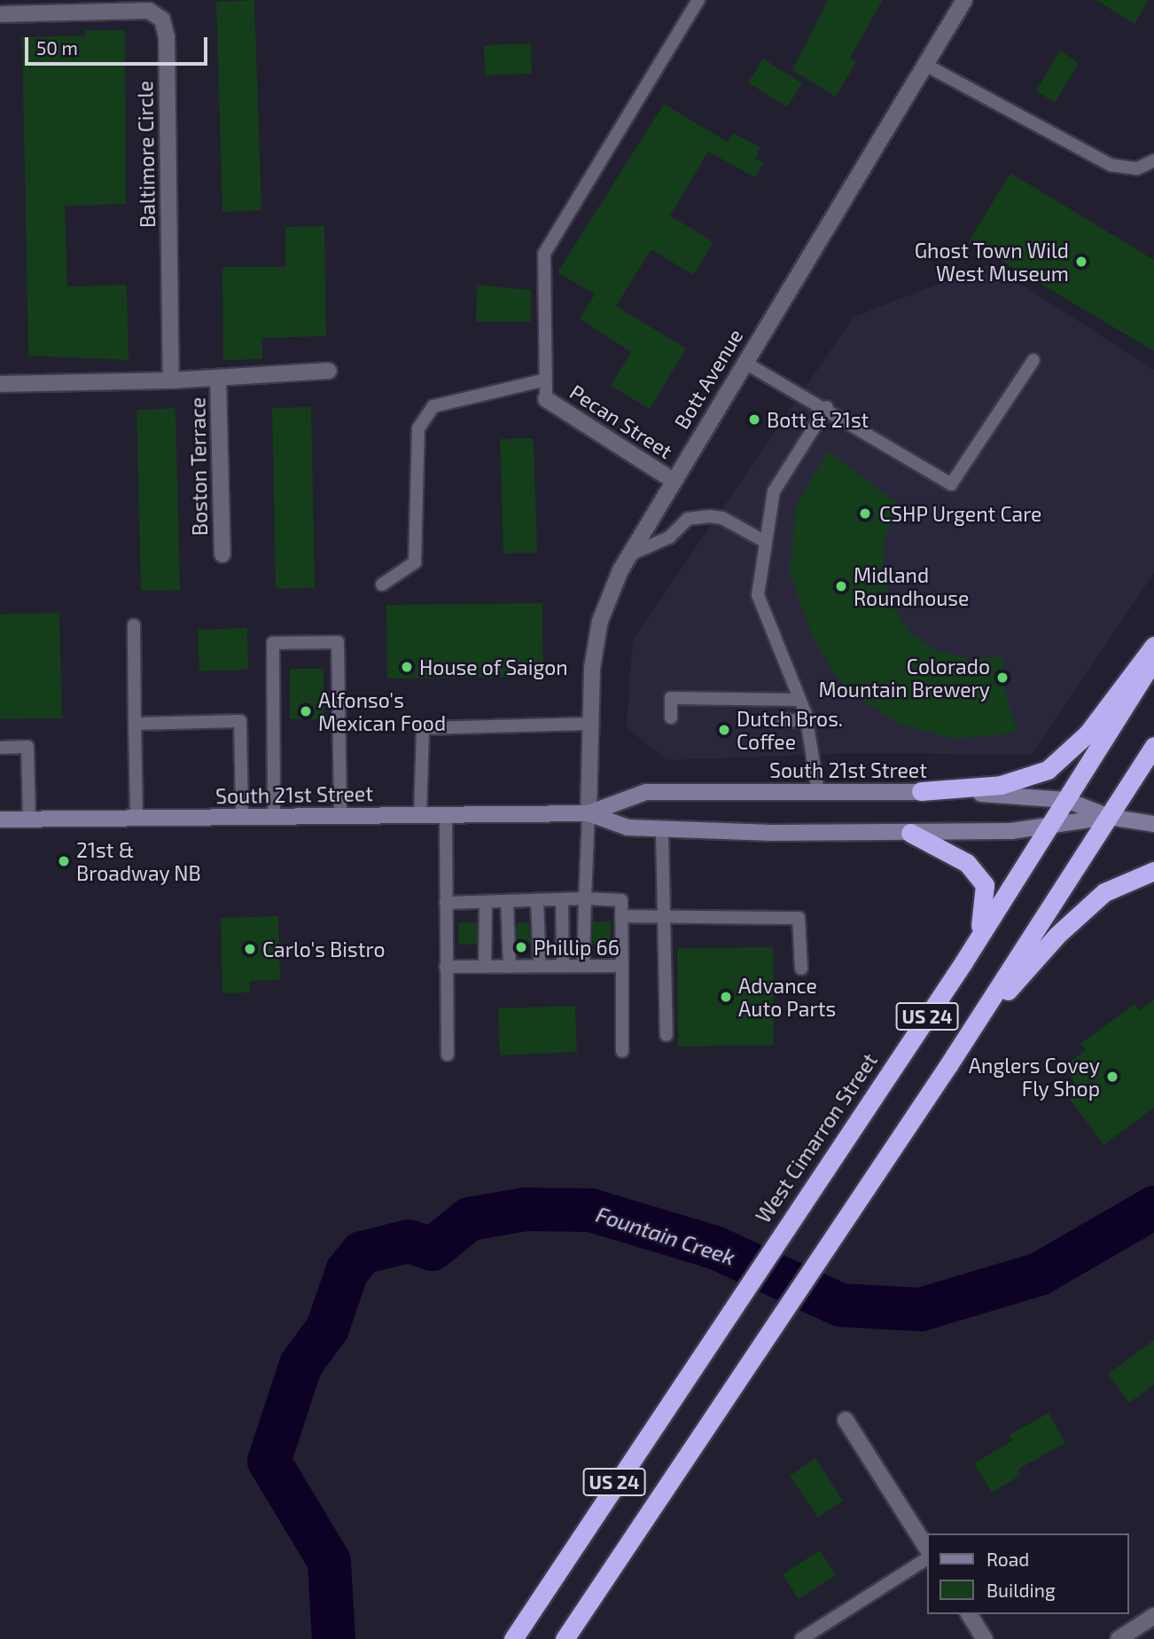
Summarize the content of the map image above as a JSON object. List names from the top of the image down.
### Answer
{
  "streets": {
    "highway": ["US 24", "West Cimarron Street"],
    "main road": ["South 21st Street"],
    "street": [
      "Baltimore Circle",
      "Bott Avenue",
      "Pecan Street",
      "Boston Terrace"
    ]
  },
  "crossings": [
    ["Bott Avenue", "Pecan Street"],
    ["Bott Avenue", "South 21st Street"],
    ["South 21st Street", "US 24"],
    ["South 21st Street", "West Cimarron Street"]
  ],
  "water": ["Fountain Creek"],
  "places": [
    "Ghost Town Wild West Museum",
    "Bott & 21st",
    "CSHP Urgent Care",
    "Midland Roundhouse",
    "House of Saigon",
    "Colorado Mountain Brewery",
    "Alfonso's Mexican Food",
    "Dutch Bros. Coffee",
    "21st & Broadway NB",
    "Phillip 66",
    "Carlo's Bistro",
    "Advance Auto Parts",
    "Anglers Covey Fly Shop"
  ],
  "legend": ["Road", "Building"],
  "scale_bar": "50 m"
}
